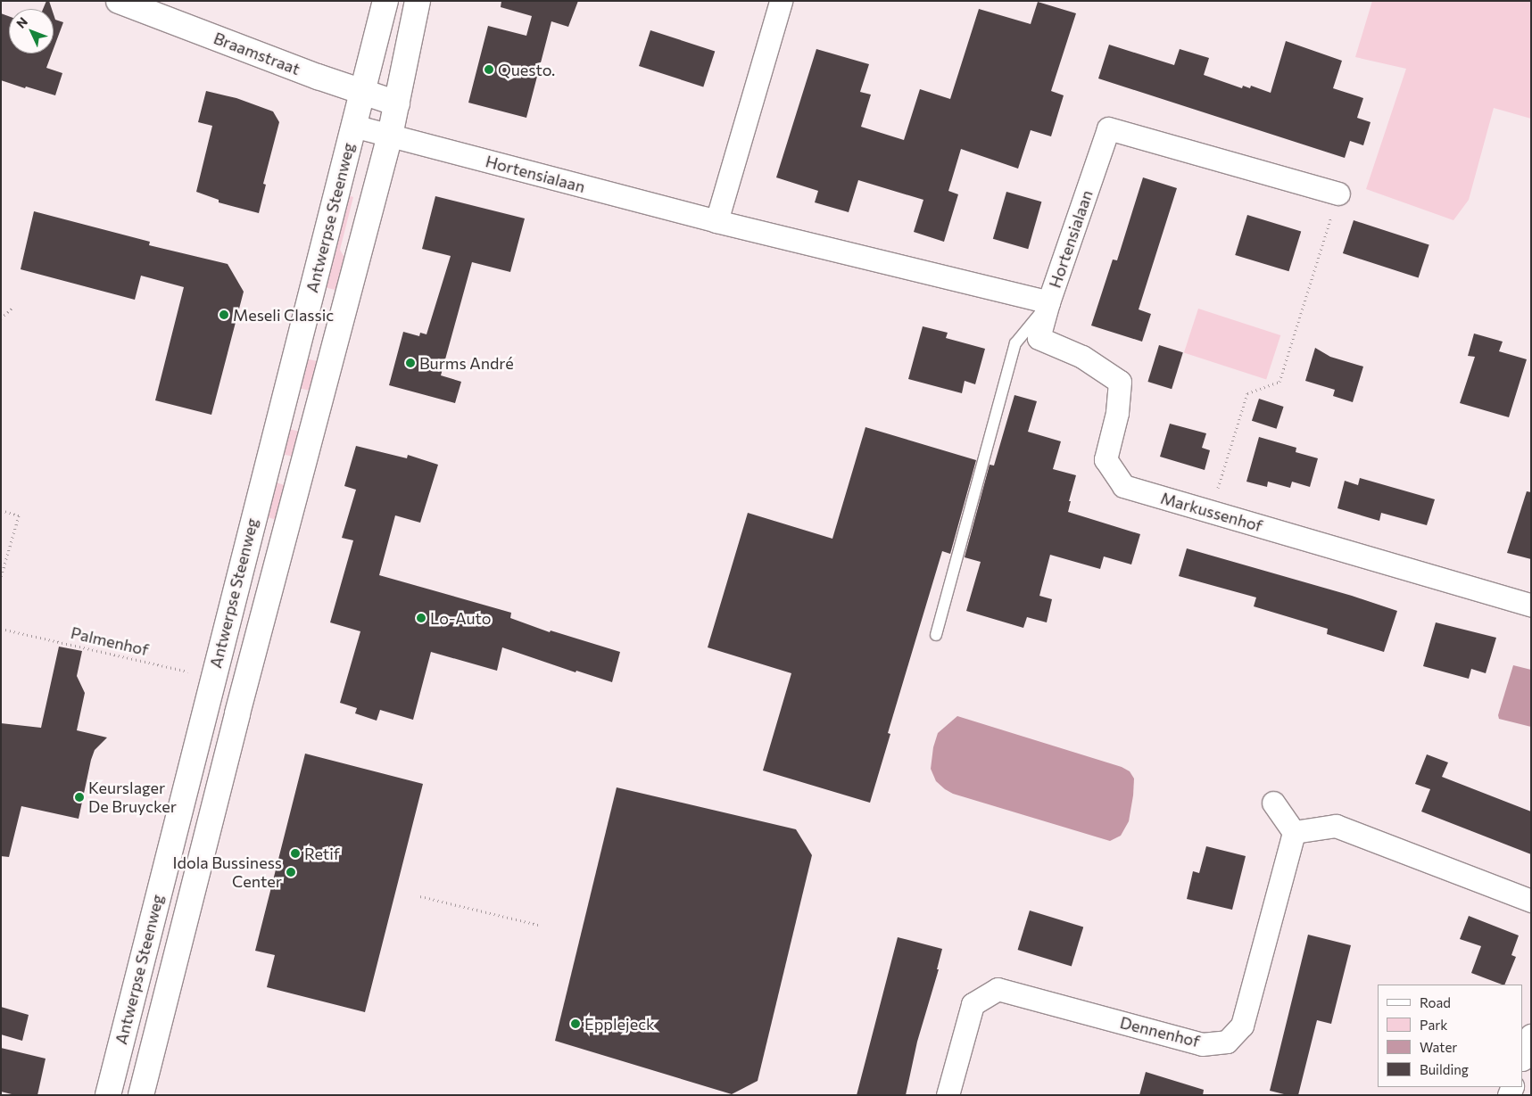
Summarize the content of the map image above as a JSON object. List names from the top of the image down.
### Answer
{
  "streets": {
    "main road": ["Braamstraat", "Antwerpse Steenweg"],
    "street": ["Hortensialaan", "Markussenhof", "Dennenhof"],
    "path": ["Palmenhof"]
  },
  "crossings": [
    ["Braamstraat", "Antwerpse Steenweg"],
    ["Hortensialaan", "Antwerpse Steenweg"],
    ["Hortensialaan", "Markussenhof"],
    ["Antwerpse Steenweg", "Palmenhof"]
  ],
  "places": [
    "Questo.",
    "Meseli Classic",
    "Burms André",
    "Lo-Auto",
    "Keurslager De Bruycker",
    "Retif",
    "Idola Bussiness Center",
    "Epplejeck"
  ],
  "legend": [
    "Road",
    "Park",
    "Water",
    "Building"
  ],
  "north": "top left"
}
